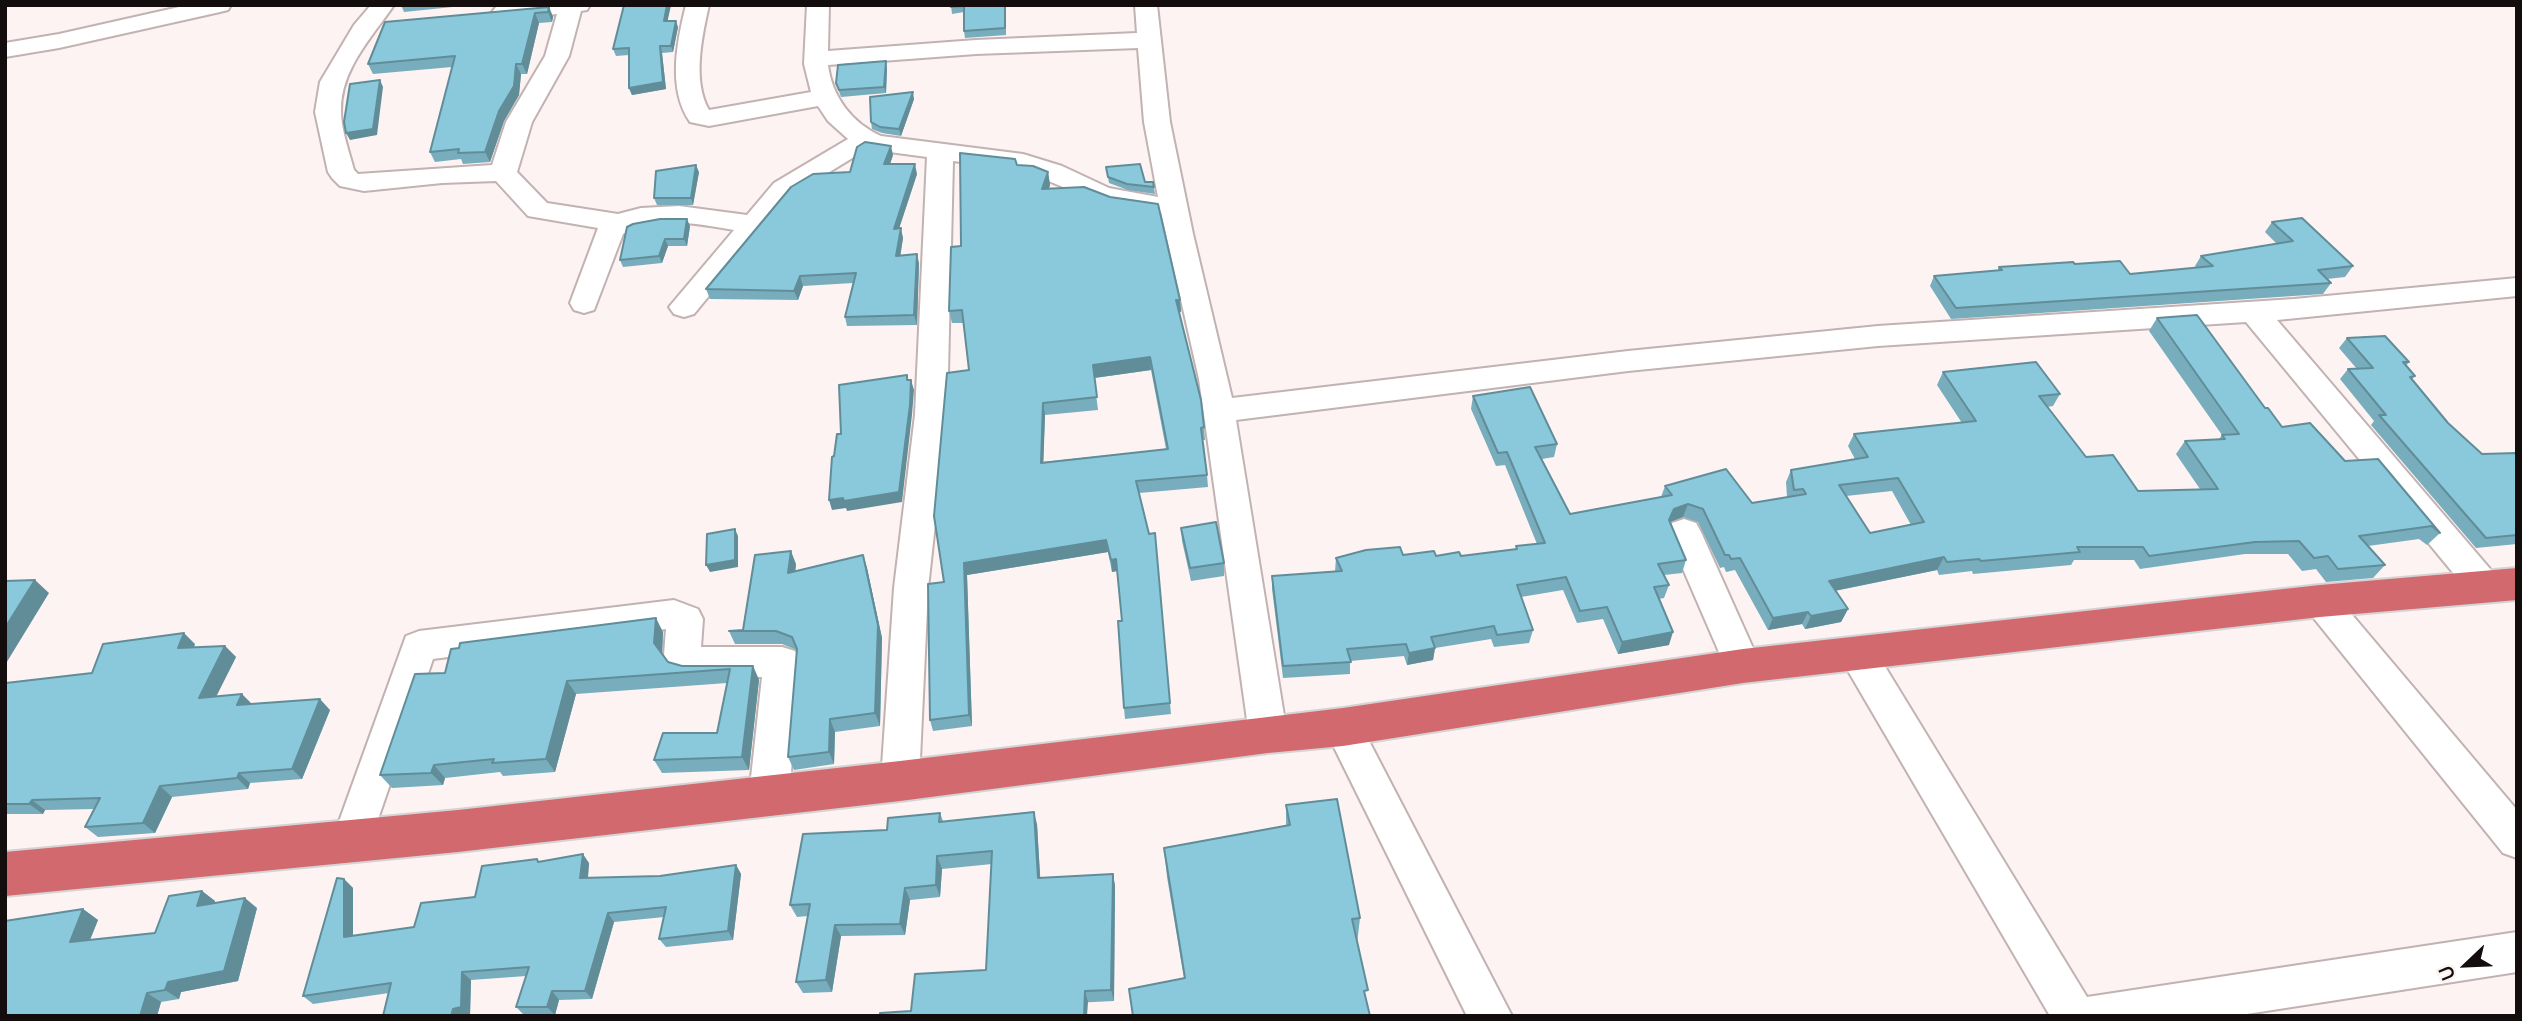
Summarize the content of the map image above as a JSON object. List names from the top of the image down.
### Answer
{
  "north": "bottom left"
}
